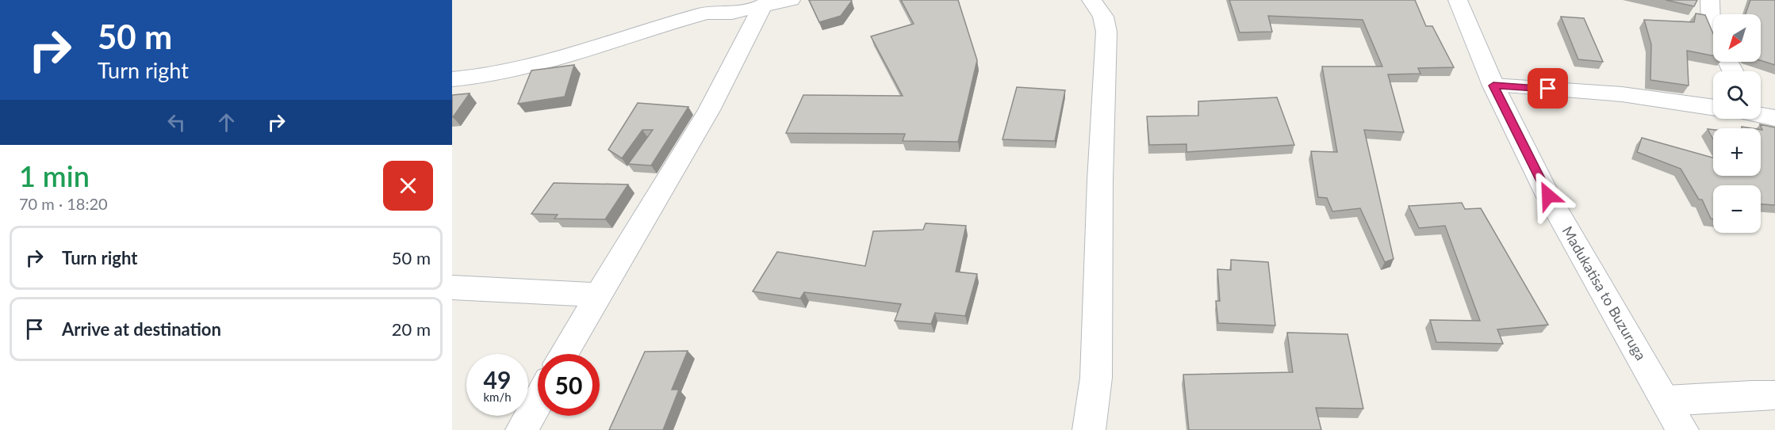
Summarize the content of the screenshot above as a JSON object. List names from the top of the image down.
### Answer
{
  "streets": {
    "street": ["Madukatisa to Buzuruga"]
  },
  "north": "bottom left",
  "page": {
    "turn": ["50 m", "Turn right"],
    "map_buttons": ["+", "−"],
    "heading": ["1 min", "70 m · 18:20"],
    "list": [
      {
        "name": "Turn right",
        "value": "50 m"
      },
      {
        "name": "Arrive at destination",
        "value": "20 m"
      }
    ],
    "speed": "49 km/h",
    "limit": "50"
  }
}
